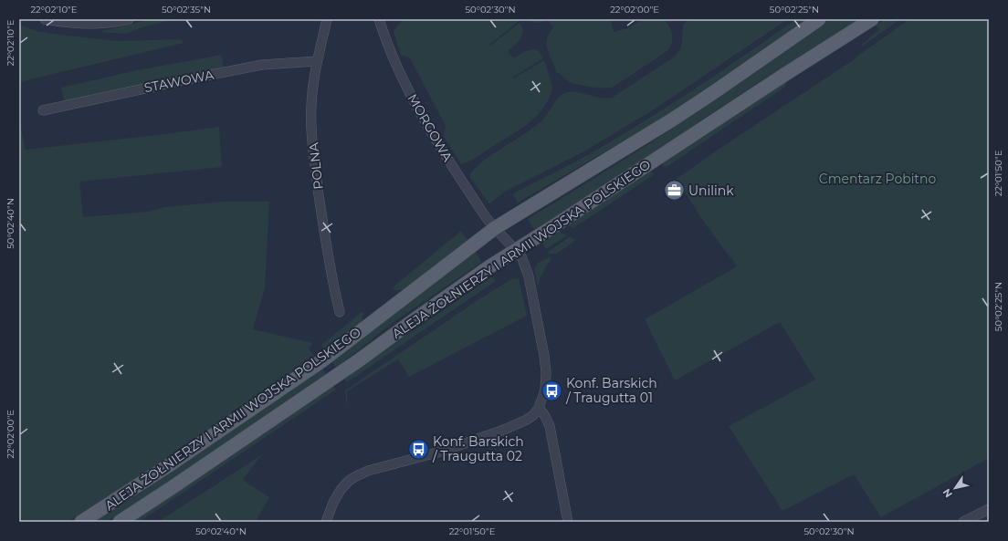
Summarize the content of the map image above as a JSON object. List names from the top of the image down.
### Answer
{
  "streets": {
    "main road": ["ALEJA ŻOŁNIERZY I ARMII WOJSKA POLSKIEGO"],
    "street": ["STAWOWA", "MORGOWA", "POLNA"]
  },
  "crossings": [
    ["STAWOWA", "POLNA"],
    ["MORGOWA", "ALEJA ŻOŁNIERZY I ARMII WOJSKA POLSKIEGO"]
  ],
  "parks": ["Cmentarz Pobitno"],
  "places": {
    "office": ["Unilink"],
    "bus stop": ["Konf. Barskich / Traugutta 01", "Konf. Barskich / Traugutta 02"]
  },
  "north": "bottom left",
  "coordinates": [
    "22°02'10\"E",
    "50°02'35\"N",
    "50°02'30\"N",
    "22°02'00\"E",
    "50°02'25\"N",
    "22°01'50\"E",
    "50°02'40\"N"
  ]
}
